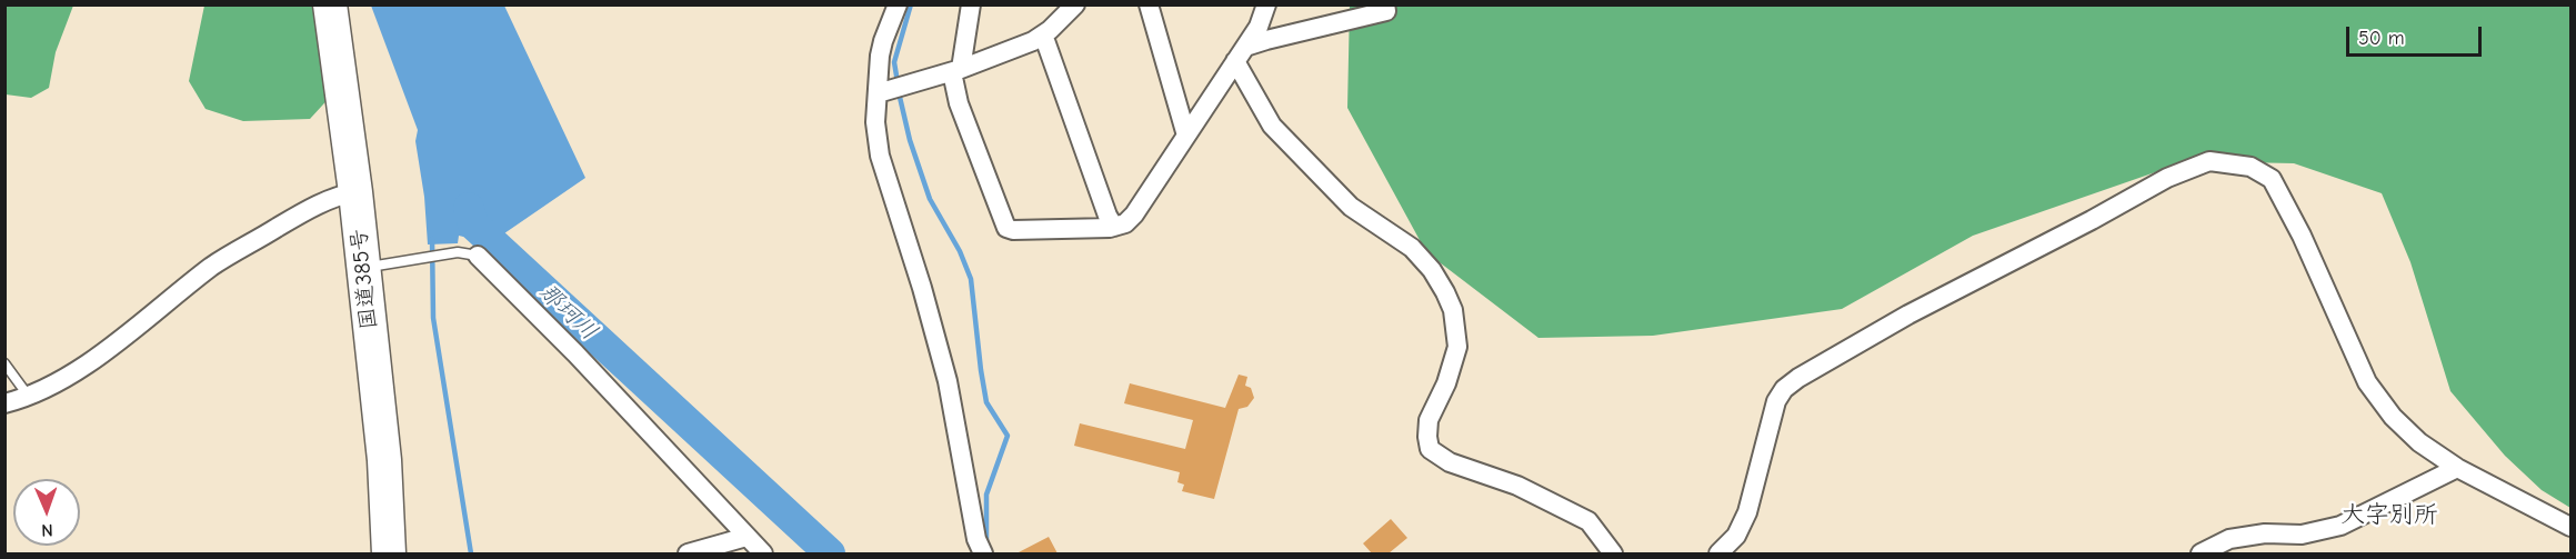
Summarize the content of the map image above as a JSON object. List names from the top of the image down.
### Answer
{
  "streets": {
    "highway": ["国道385号"]
  },
  "districts": ["大字別所"],
  "water": ["那珂川"],
  "scale_bar": "50 m",
  "north": "bottom"
}
